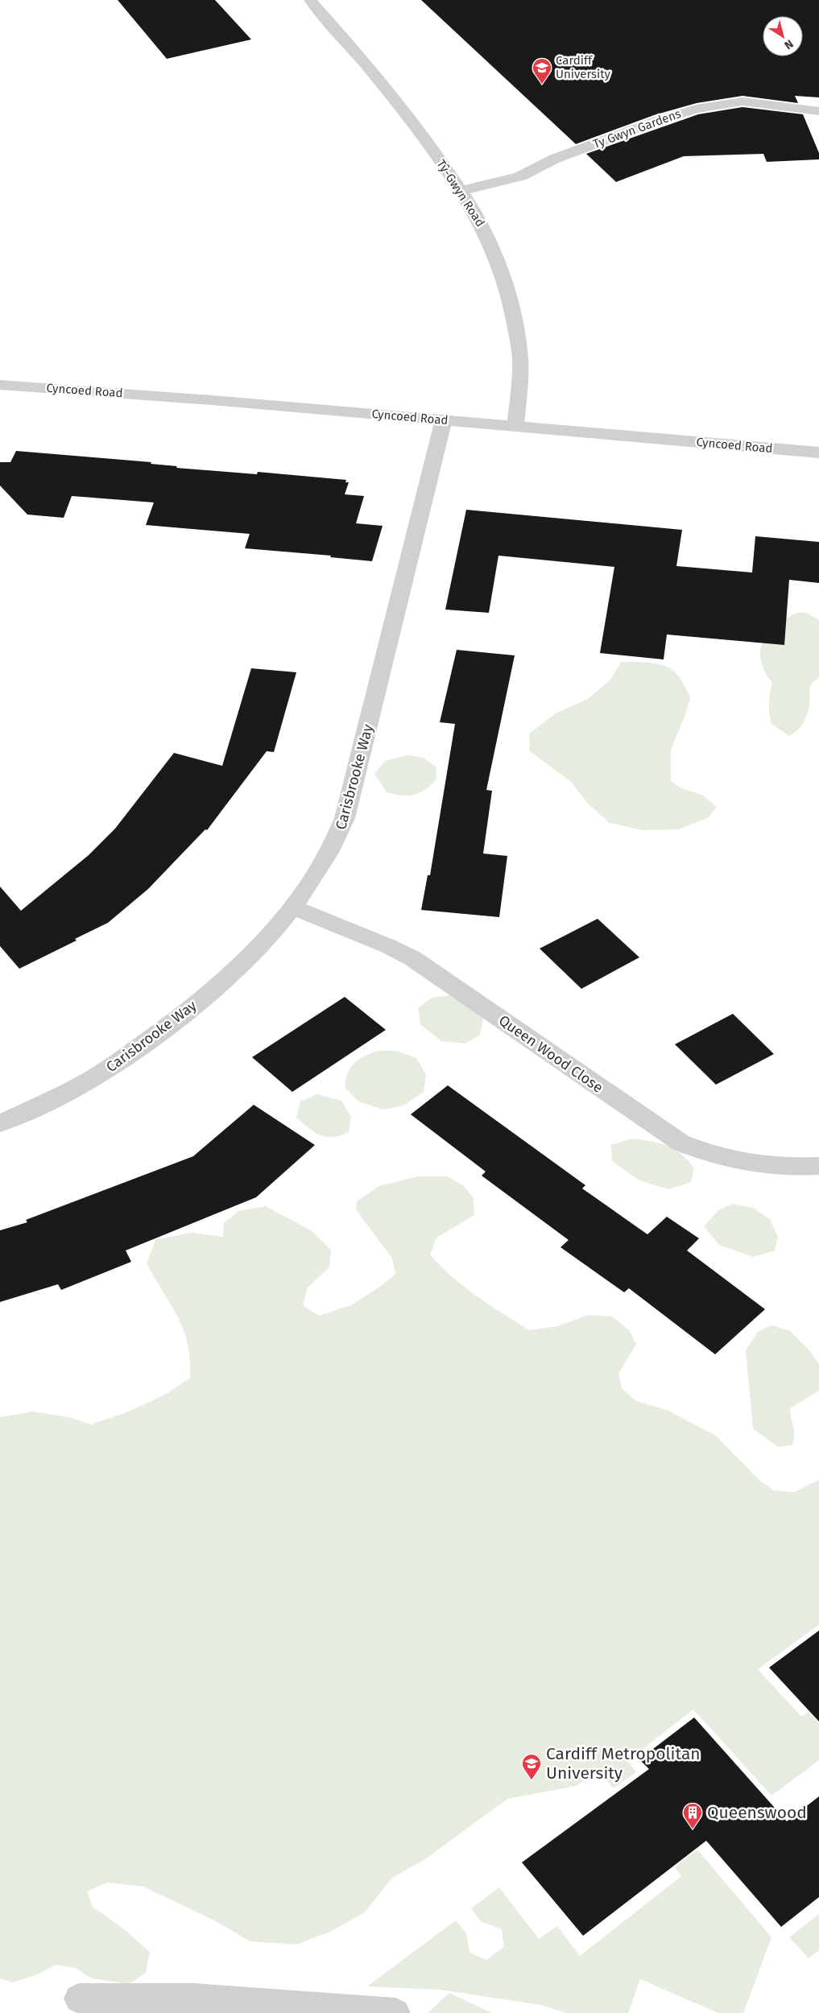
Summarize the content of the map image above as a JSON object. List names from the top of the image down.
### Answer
{
  "streets": {
    "street": [
      "Ty Gwyn Gardens",
      "Tŷ-Gwyn Road",
      "Cyncoed Road",
      "Carisbrooke Way",
      "Queen Wood Close"
    ]
  },
  "crossings": [
    ["Ty Gwyn Gardens", "Tŷ-Gwyn Road"],
    ["Tŷ-Gwyn Road", "Cyncoed Road"],
    ["Cyncoed Road", "Carisbrooke Way"],
    ["Carisbrooke Way", "Queen Wood Close"]
  ],
  "places": {
    "school or university": ["Cardiff University", "Cardiff Metropolitan University"],
    "building": ["Queenswood"]
  },
  "north": "bottom right"
}
